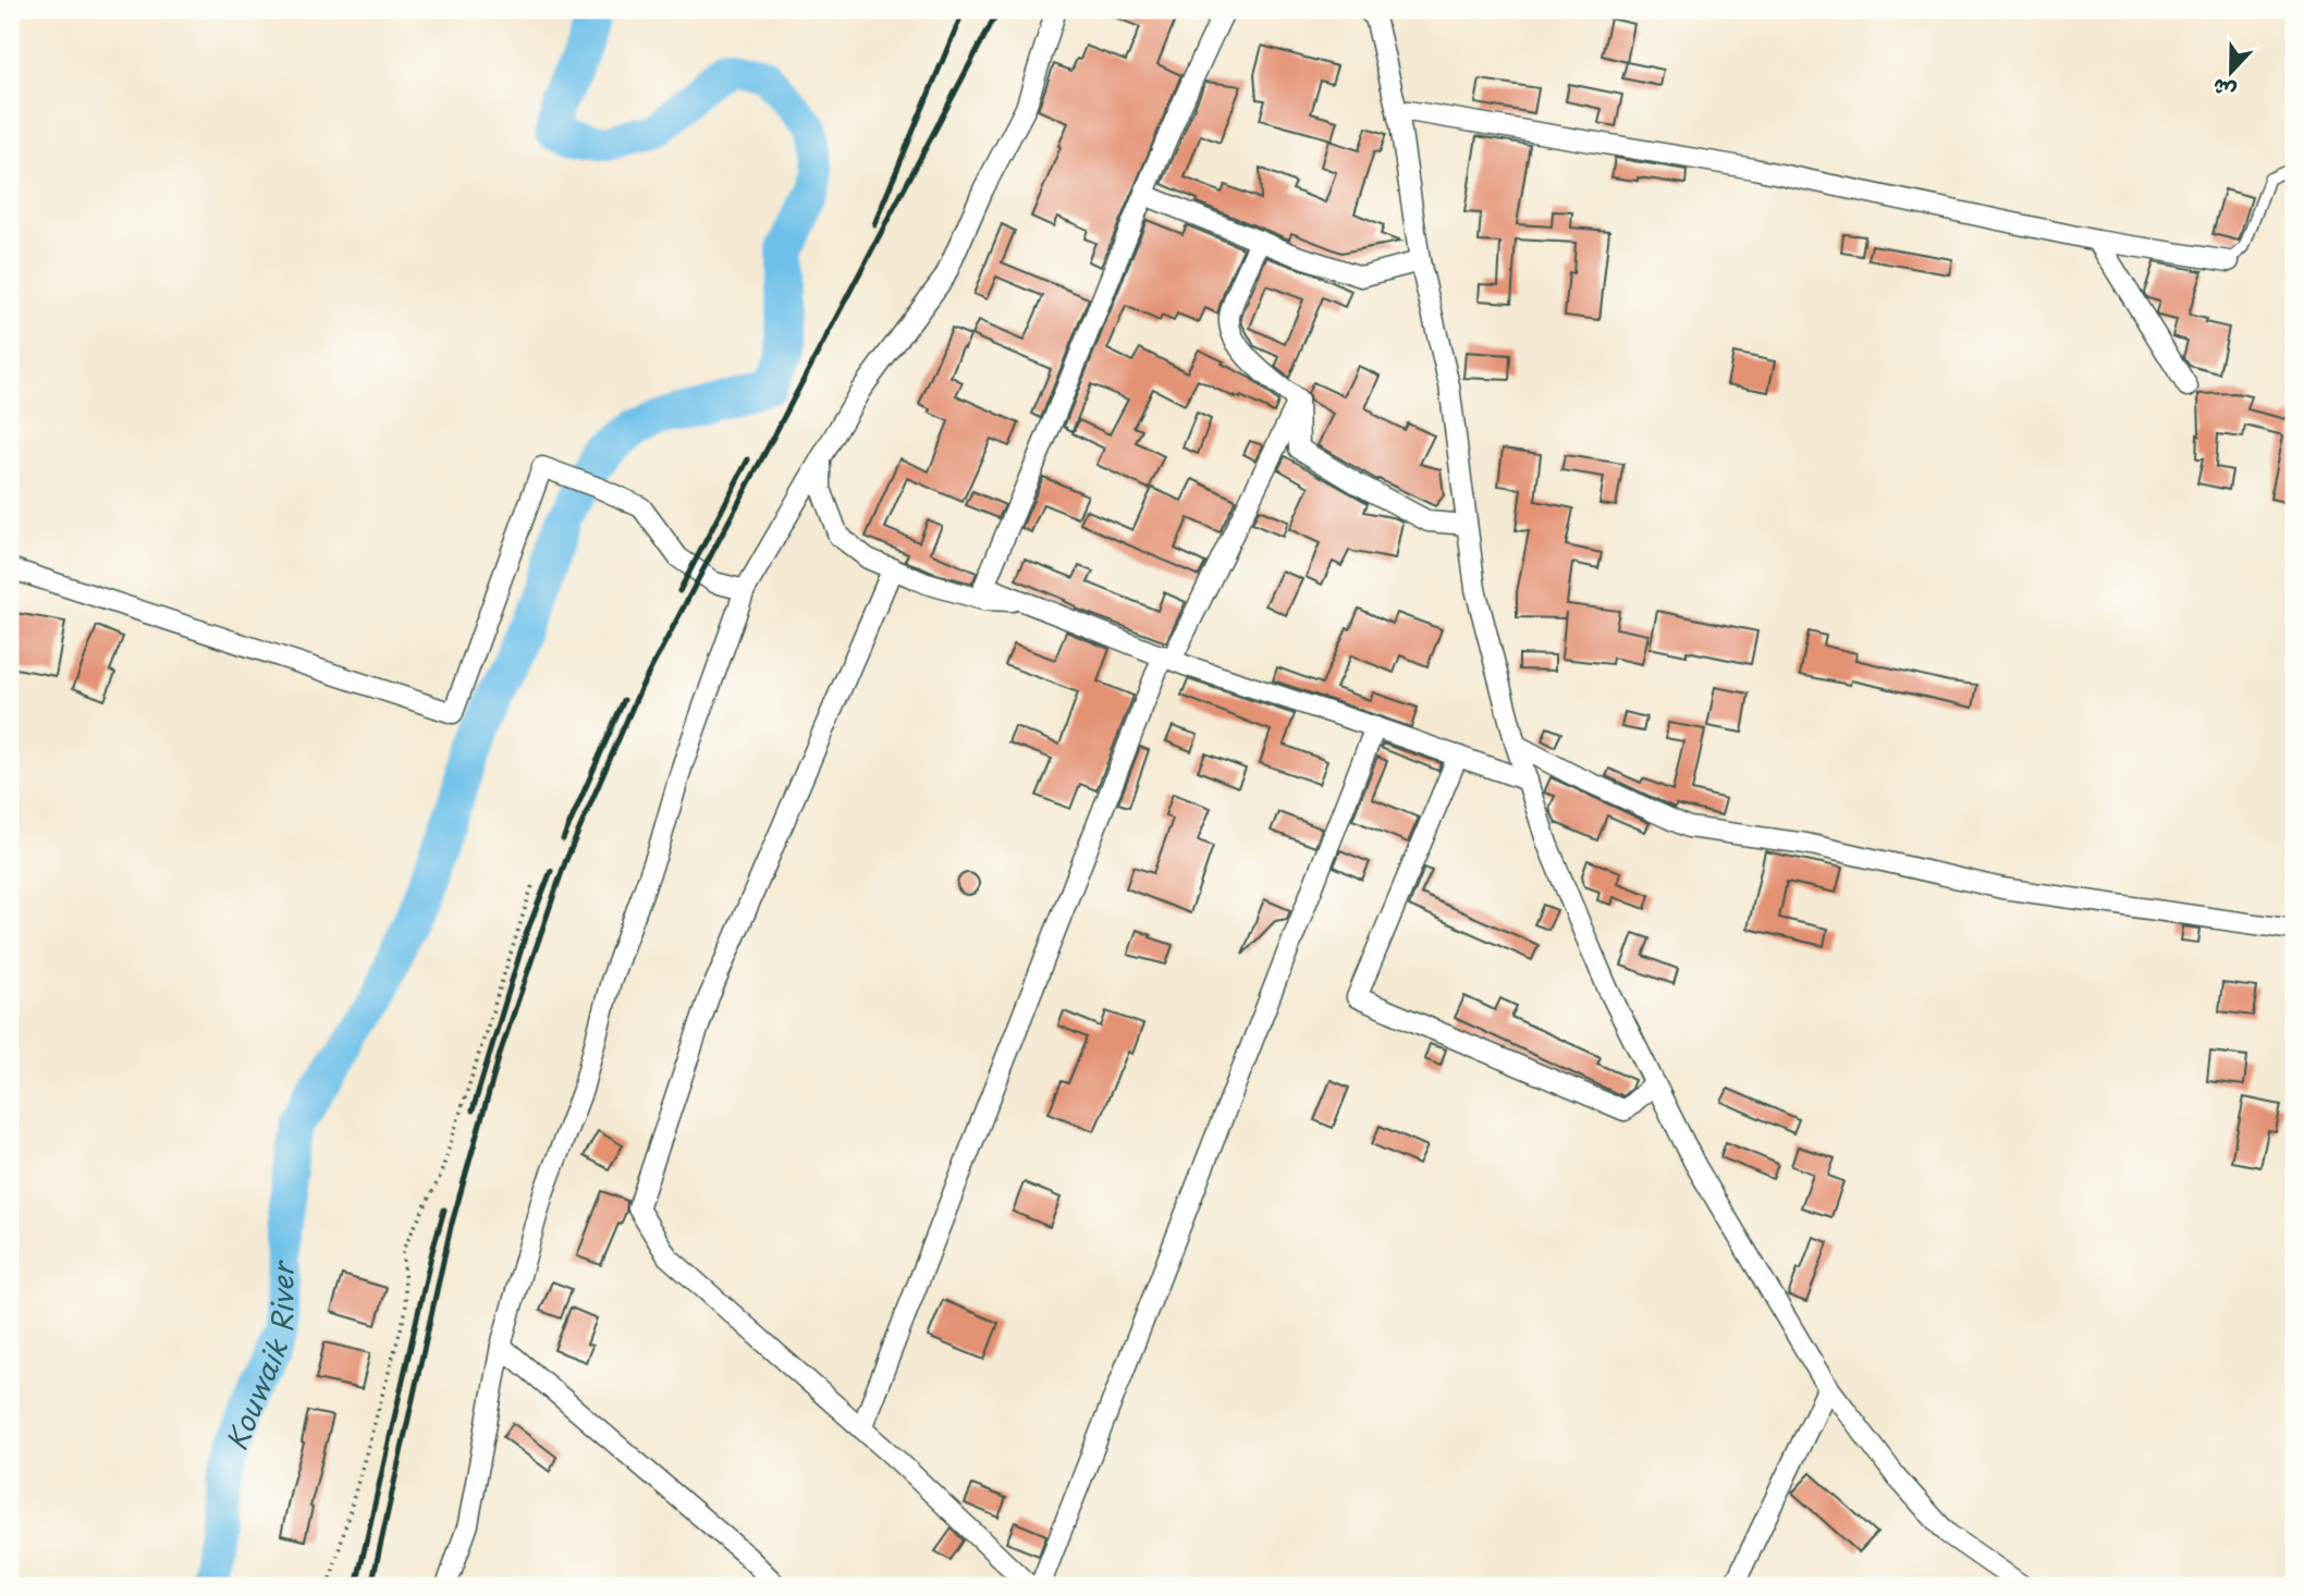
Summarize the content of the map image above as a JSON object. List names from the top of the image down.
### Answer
{
  "water": ["Kouwaik River"],
  "north": "bottom"
}
